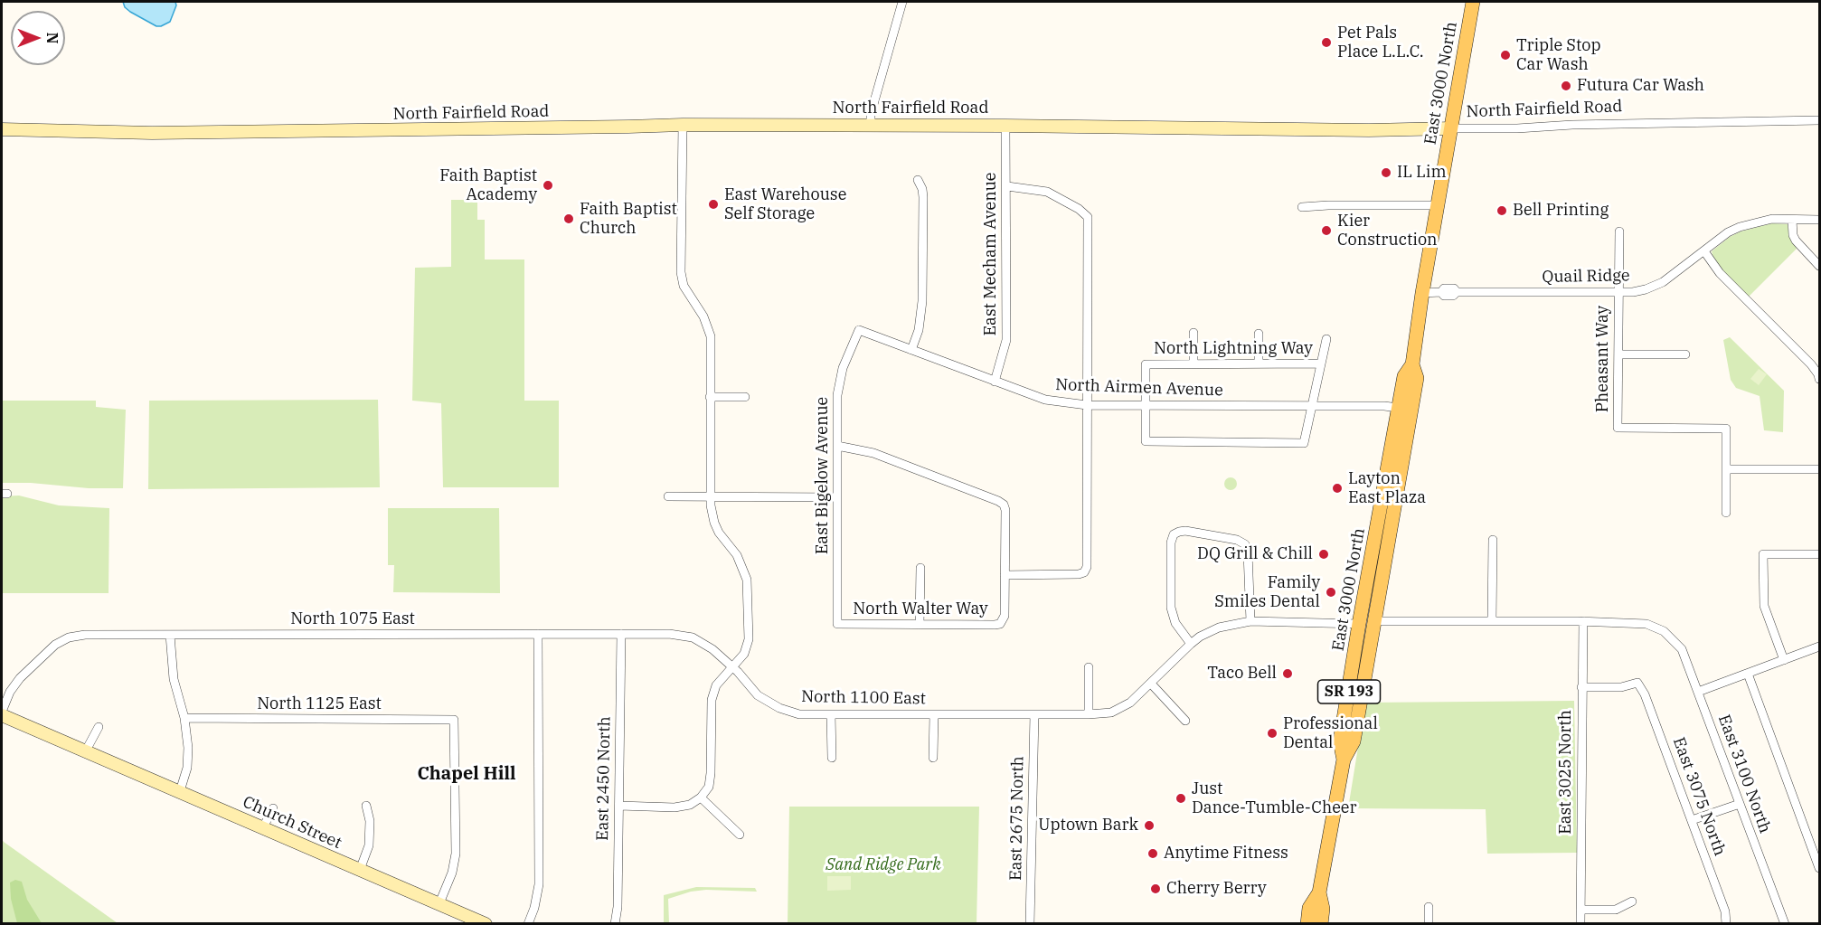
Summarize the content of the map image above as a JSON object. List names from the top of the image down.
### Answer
{
  "streets": {
    "main road": [
      "East 3000 North",
      "North Fairfield Road",
      "SR 193",
      "Church Street"
    ],
    "street": [
      "East Mecham Avenue",
      "Quail Ridge",
      "North Lightning Way",
      "Pheasant Way",
      "North Airmen Avenue",
      "East Bigelow Avenue",
      "North Walter Way",
      "North 1075 East",
      "North 1100 East",
      "North 1125 East",
      "East 3025 North",
      "East 3100 North",
      "East 2450 North",
      "East 3075 North",
      "East 2675 North"
    ]
  },
  "crossings": [
    ["East 3000 North", "North Fairfield Road"],
    ["East 3000 North", "Quail Ridge"],
    ["East 3000 North", "North Airmen Avenue"],
    ["East 3000 North", "North 1100 East"],
    ["North Fairfield Road", "East Mecham Avenue"],
    ["East Mecham Avenue", "North Airmen Avenue"],
    ["Quail Ridge", "Pheasant Way"],
    ["North Lightning Way", "North Airmen Avenue"],
    ["North Airmen Avenue", "East Bigelow Avenue"],
    ["East Bigelow Avenue", "North Walter Way"],
    ["North 1075 East", "North 1100 East"],
    ["North 1075 East", "East 2450 North"],
    ["North 1075 East", "Church Street"],
    ["North 1100 East", "East 2450 North"],
    ["North 1100 East", "East 2675 North"],
    ["North 1125 East", "Church Street"],
    ["East 3025 North", "East 3100 North"],
    ["East 3025 North", "East 3075 North"]
  ],
  "districts": ["Chapel Hill"],
  "parks": ["Sand Ridge Park"],
  "places": [
    "Pet Pals Place L.L.C.",
    "Triple Stop Car Wash",
    "Futura Car Wash",
    "IL Lim",
    "Faith Baptist Academy",
    "East Warehouse Self Storage",
    "Bell Printing",
    "Faith Baptist Church",
    "Kier Construction",
    "Layton East Plaza",
    "DQ Grill & Chill",
    "Family Smiles Dental",
    "Taco Bell",
    "Professional Dental",
    "Just Dance-Tumble-Cheer",
    "Uptown Bark",
    "Anytime Fitness",
    "Cherry Berry"
  ],
  "north": "right"
}
